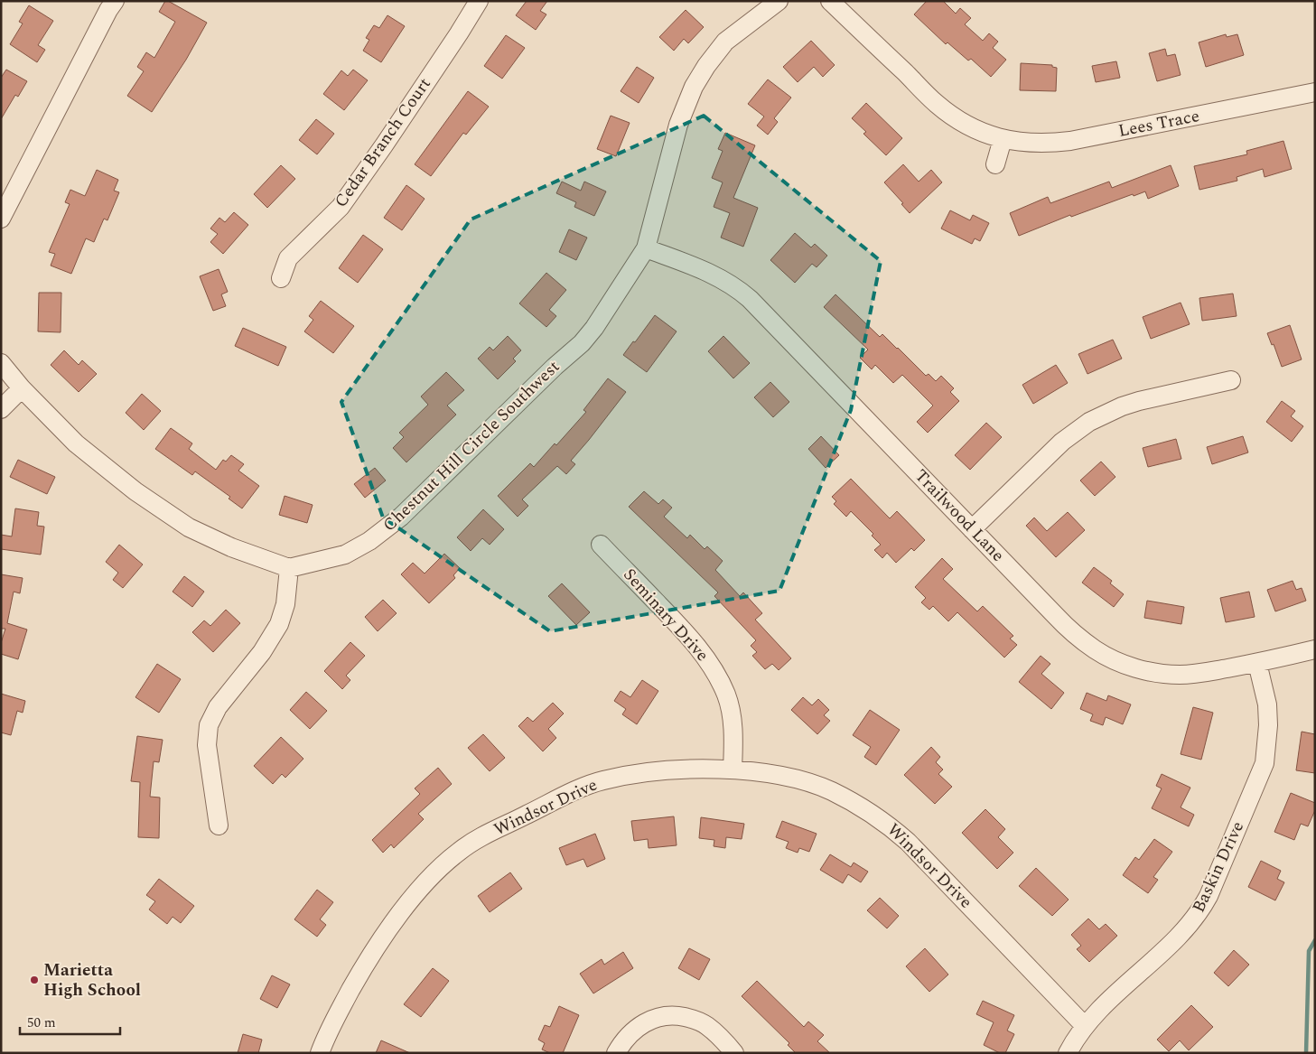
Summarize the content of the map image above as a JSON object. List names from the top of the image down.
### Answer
{
  "streets": {
    "street": [
      "Lees Trace",
      "Cedar Branch Court",
      "Chestnut Hill Circle Southwest",
      "Trailwood Lane",
      "Seminary Drive",
      "Windsor Drive",
      "Baskin Drive"
    ]
  },
  "crossings": [
    ["Chestnut Hill Circle Southwest", "Trailwood Lane"],
    ["Trailwood Lane", "Baskin Drive"],
    ["Seminary Drive", "Windsor Drive"],
    ["Windsor Drive", "Baskin Drive"]
  ],
  "places": ["Marietta High School"],
  "scale_bar": "50 m"
}
